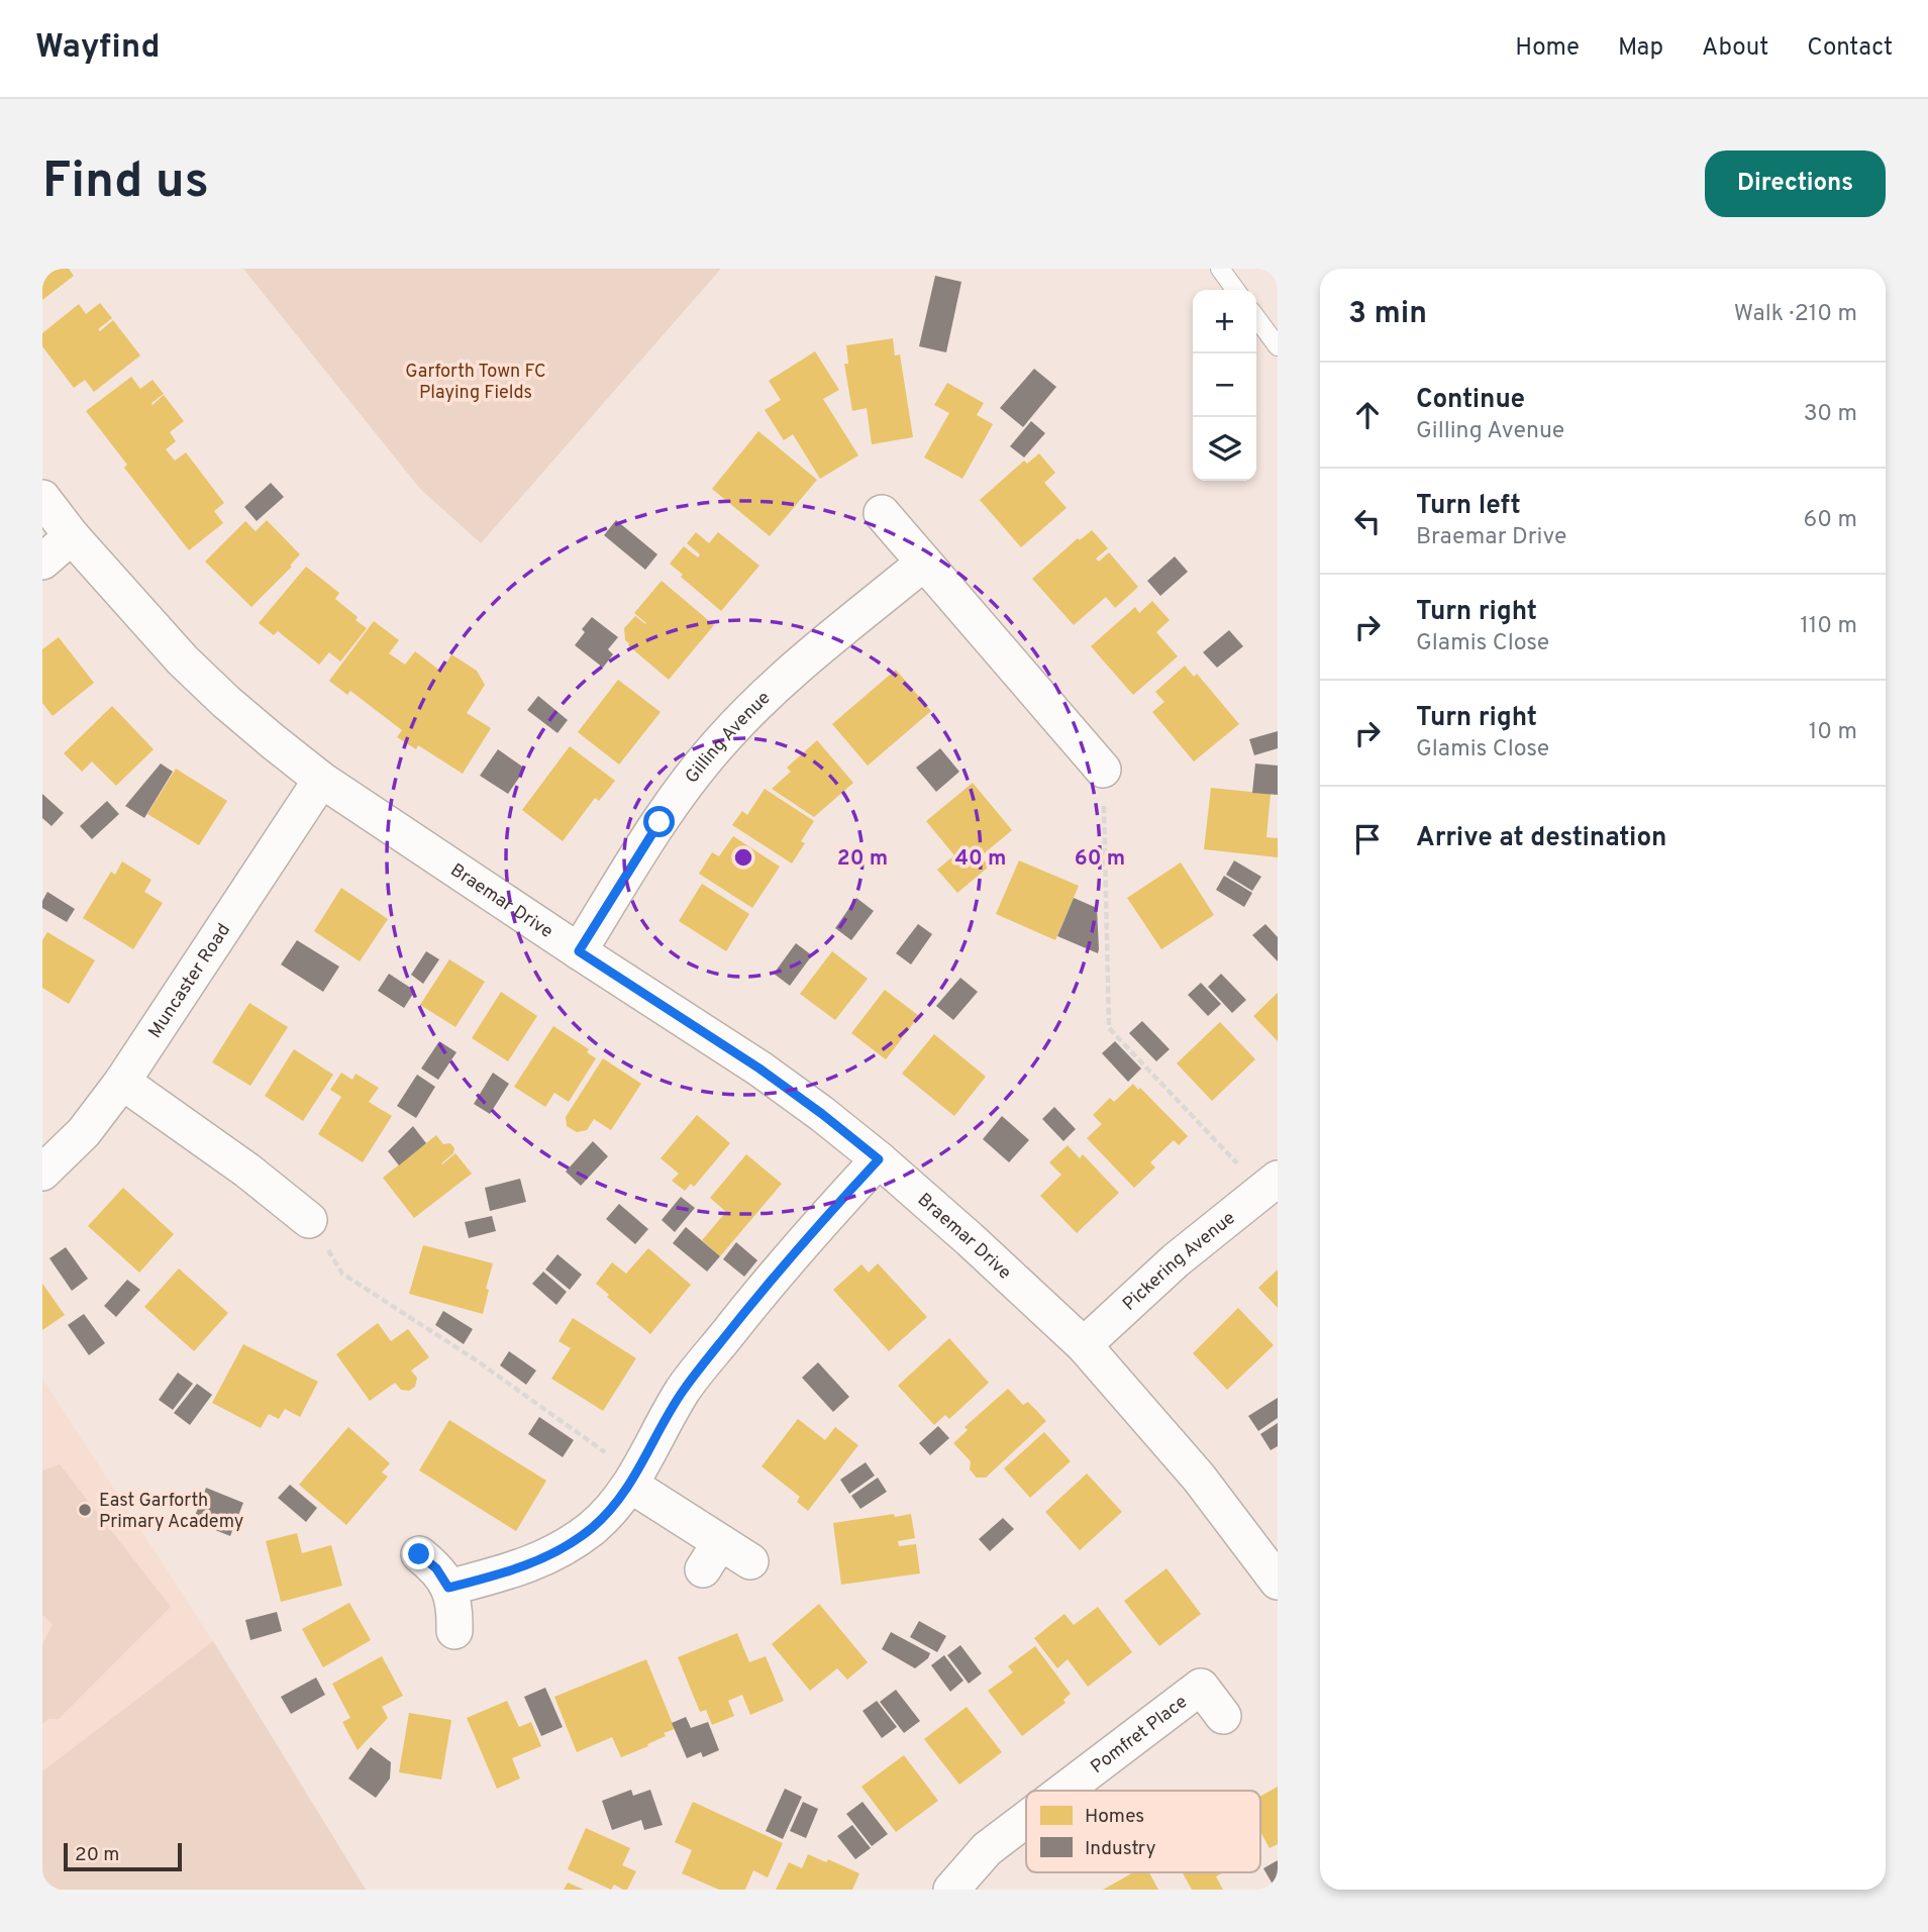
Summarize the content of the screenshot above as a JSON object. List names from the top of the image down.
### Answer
{
  "streets": {
    "street": [
      "Gilling Avenue",
      "Braemar Drive",
      "Muncaster Road",
      "Pickering Avenue",
      "Pomfret Place"
    ]
  },
  "crossings": [
    ["Gilling Avenue", "Braemar Drive"],
    ["Braemar Drive", "Muncaster Road"],
    ["Braemar Drive", "Pickering Avenue"]
  ],
  "parks": ["Garforth Town FC Playing Fields"],
  "places": ["East Garforth Primary Academy"],
  "legend": ["Homes", "Industry"],
  "scale_bar": "20 m",
  "page": {
    "header": "Wayfind",
    "nav": [
      "Home",
      "Map",
      "About",
      "Contact"
    ],
    "buttons": "Directions",
    "title": "Find us",
    "heading": ["3 min", "Walk · 210 m"],
    "map_buttons": ["+", "−"],
    "list": [
      ["Continue", "Gilling Avenue", "30 m"],
      ["Turn left", "Braemar Drive", "60 m"],
      ["Turn right", "Glamis Close", "110 m"],
      ["Turn right", "Glamis Close", "10 m"],
      "Arrive at destination"
    ],
    "scale": "20 m"
  },
  "rings": ["20 m", "40 m", "60 m"]
}
